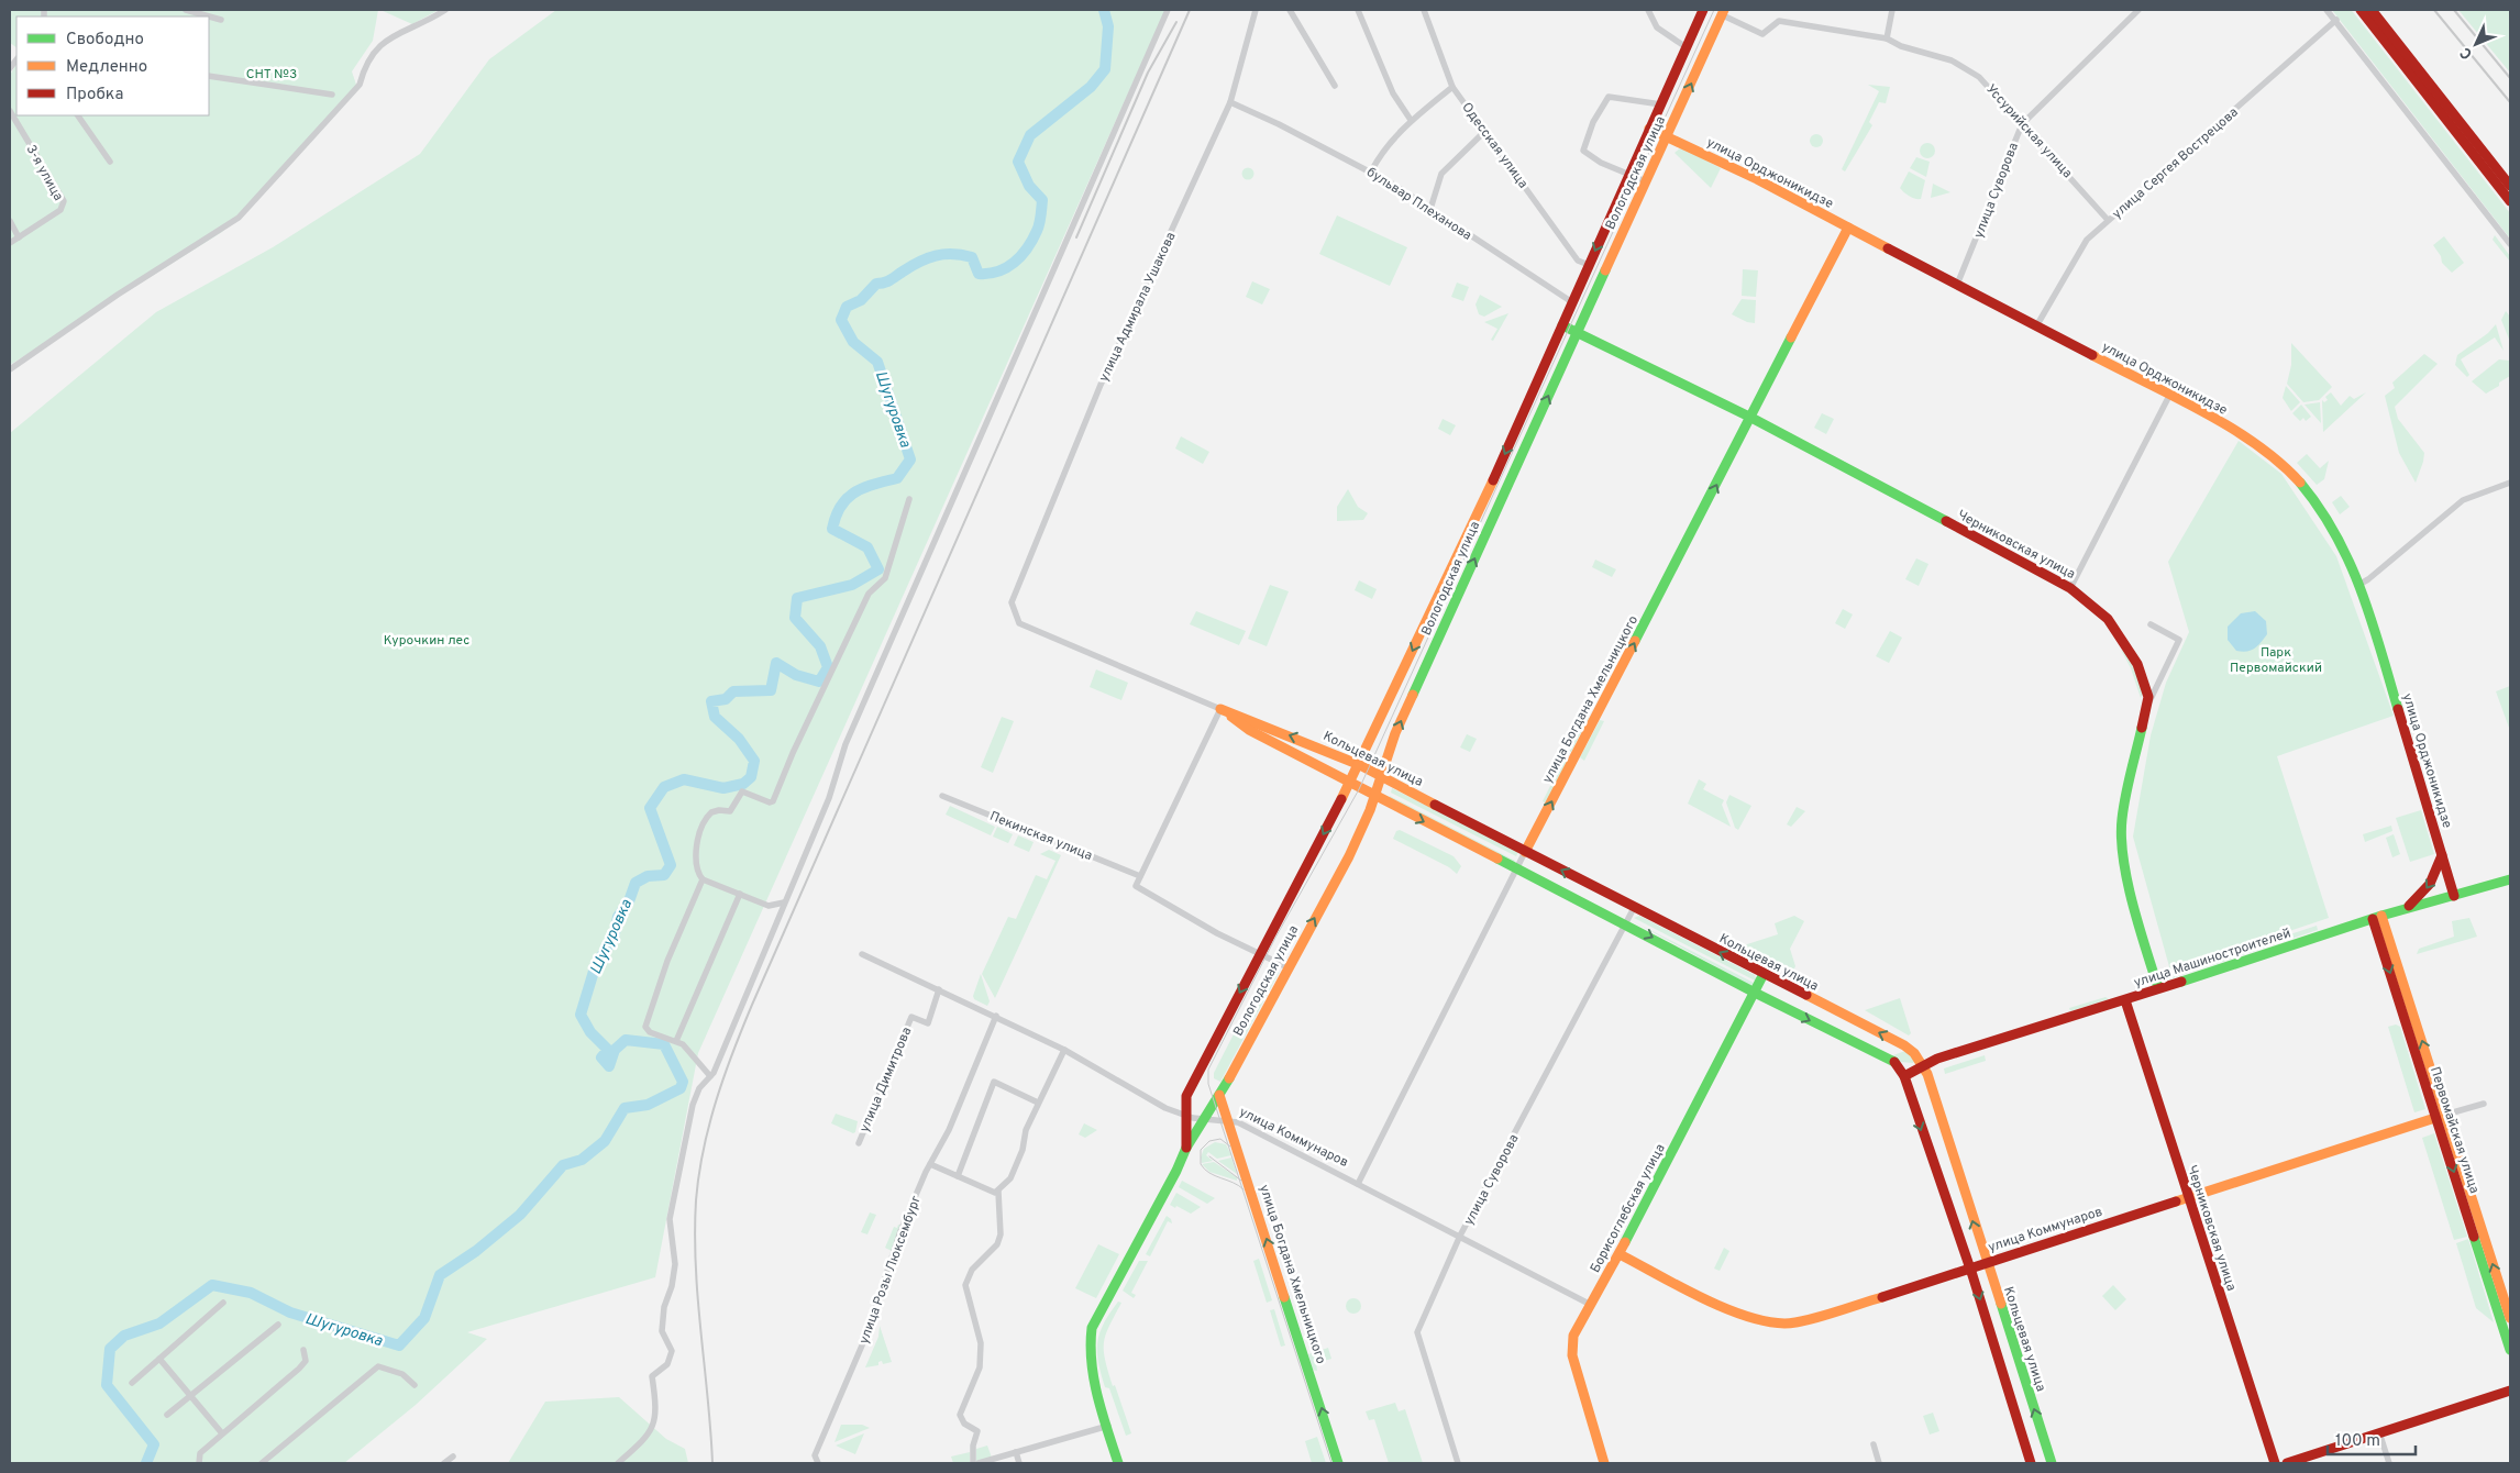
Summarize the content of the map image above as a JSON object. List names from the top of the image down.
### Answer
{
  "streets": {
    "main road": [
      "Вологодская улица",
      "улица Орджоникидзе",
      "Черниковская улица",
      "улица Богдана Хмельницкого",
      "Кольцевая улица",
      "улица Машиностроителей",
      "Первомайская улица",
      "улица Коммунаров",
      "Борисоглебская улица"
    ],
    "street": [
      "Уссурийская улица",
      "Одесская улица",
      "улица Сергея Вострецова",
      "3-я улица",
      "улица Суворова",
      "бульвар Плеханова",
      "улица Адмирала Ушакова",
      "Пекинская улица",
      "улица Димитрова",
      "улица Розы Люксембург"
    ]
  },
  "crossings": [
    ["Уссурийская улица", "улица Сергея Вострецова"],
    ["Уссурийская улица", "Вологодская улица"],
    ["Уссурийская улица", "улица Суворова"],
    ["Одесская улица", "Вологодская улица"],
    ["улица Сергея Вострецова", "улица Орджоникидзе"],
    ["Вологодская улица", "улица Орджоникидзе"],
    ["Вологодская улица", "бульвар Плеханова"],
    ["Вологодская улица", "Черниковская улица"],
    ["Вологодская улица", "улица Богдана Хмельницкого"],
    ["Вологодская улица", "Кольцевая улица"],
    ["Вологодская улица", "улица Коммунаров"],
    ["улица Орджоникидзе", "улица Суворова"],
    ["улица Орджоникидзе", "улица Богдана Хмельницкого"],
    ["улица Орджоникидзе", "улица Машиностроителей"],
    ["улица Суворова", "Кольцевая улица"],
    ["улица Суворова", "улица Коммунаров"],
    ["бульвар Плеханова", "улица Адмирала Ушакова"],
    ["улица Адмирала Ушакова", "Кольцевая улица"],
    ["Черниковская улица", "улица Богдана Хмельницкого"],
    ["Черниковская улица", "улица Машиностроителей"],
    ["Черниковская улица", "улица Коммунаров"],
    ["улица Богдана Хмельницкого", "Кольцевая улица"],
    ["улица Богдана Хмельницкого", "улица Коммунаров"],
    ["Кольцевая улица", "улица Машиностроителей"],
    ["Кольцевая улица", "улица Коммунаров"],
    ["Кольцевая улица", "Борисоглебская улица"],
    ["улица Машиностроителей", "Первомайская улица"],
    ["улица Димитрова", "улица Коммунаров"],
    ["Первомайская улица", "улица Коммунаров"],
    ["улица Коммунаров", "Борисоглебская улица"],
    ["улица Коммунаров", "улица Розы Люксембург"]
  ],
  "one_way": ["улица Богдана Хмельницкого"],
  "water": ["Шугуровка"],
  "parks": ["СНТ №3", "Курочкин лес", "Парк Первомайский"],
  "legend": ["Свободно", "Медленно", "Пробка"],
  "scale_bar": "100 m",
  "north": "bottom left"
}
